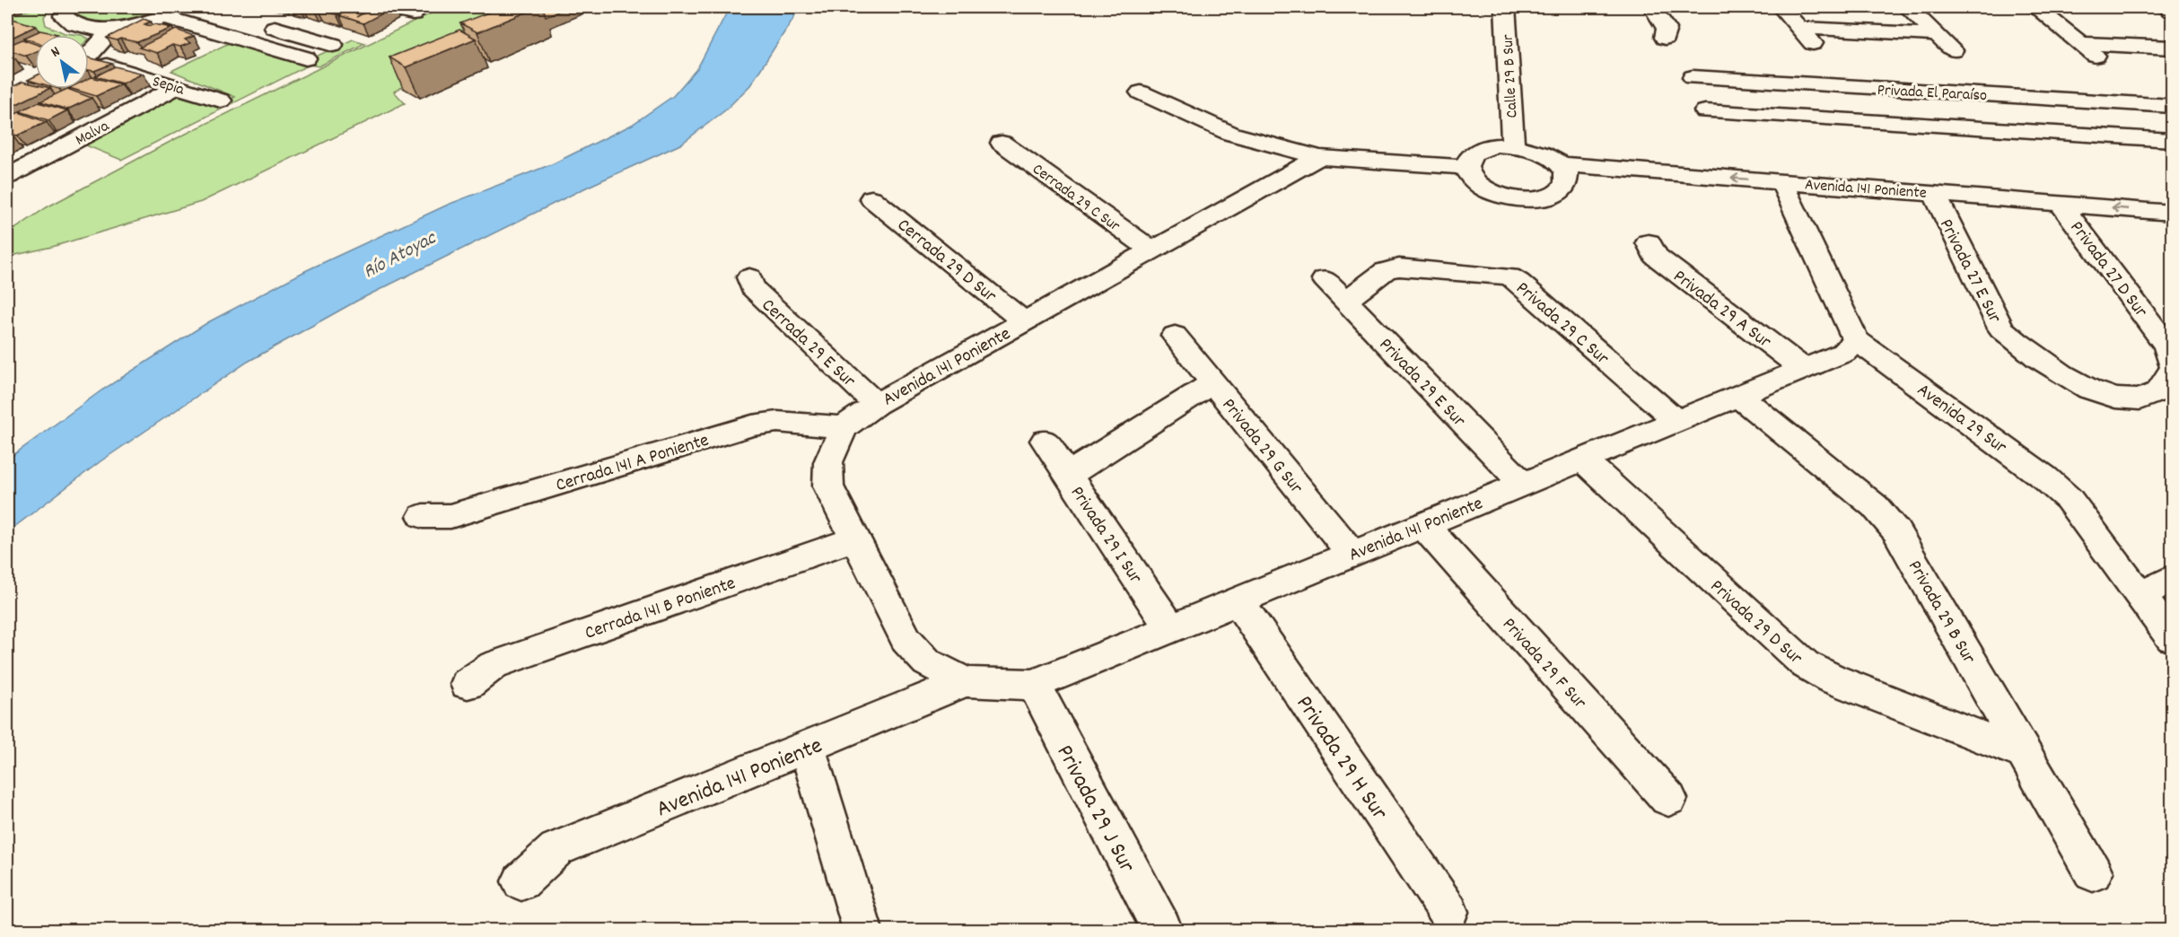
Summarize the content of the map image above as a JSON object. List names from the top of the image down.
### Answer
{
  "streets": {
    "street": [
      "Calle 29 B Sur",
      "Sepia",
      "Privada El Paraíso",
      "Malva",
      "Avenida 141 Poniente",
      "Cerrada 29 C Sur",
      "Cerrada 29 D Sur",
      "Privada 27 D Sur",
      "Privada 27 E Sur",
      "Privada 29 A Sur",
      "Privada 29 C Sur",
      "Cerrada 29 E Sur",
      "Privada 29 E Sur",
      "Avenida 29 Sur",
      "Privada 29 G Sur",
      "Cerrada 141 A Poniente",
      "Privada 29 I Sur",
      "Cerrada 141 B Poniente",
      "Privada 29 B Sur",
      "Privada 29 D Sur",
      "Privada 29 F Sur",
      "Privada 29 H Sur",
      "Privada 29 J Sur"
    ]
  },
  "crossings": [
    ["Sepia", "Malva"],
    ["Avenida 141 Poniente", "Cerrada 29 C Sur"],
    ["Avenida 141 Poniente", "Cerrada 29 D Sur"],
    ["Avenida 141 Poniente", "Privada 27 D Sur"],
    ["Avenida 141 Poniente", "Privada 27 E Sur"],
    ["Avenida 141 Poniente", "Privada 29 A Sur"],
    ["Avenida 141 Poniente", "Privada 29 C Sur"],
    ["Avenida 141 Poniente", "Cerrada 29 E Sur"],
    ["Avenida 141 Poniente", "Privada 29 E Sur"],
    ["Avenida 141 Poniente", "Avenida 29 Sur"],
    ["Avenida 141 Poniente", "Privada 29 G Sur"],
    ["Avenida 141 Poniente", "Cerrada 141 A Poniente"],
    ["Avenida 141 Poniente", "Privada 29 I Sur"],
    ["Avenida 141 Poniente", "Cerrada 141 B Poniente"],
    ["Avenida 141 Poniente", "Privada 29 B Sur"],
    ["Avenida 141 Poniente", "Privada 29 D Sur"],
    ["Avenida 141 Poniente", "Privada 29 F Sur"],
    ["Avenida 141 Poniente", "Privada 29 H Sur"],
    ["Avenida 141 Poniente", "Privada 29 J Sur"],
    ["Privada 29 C Sur", "Privada 29 E Sur"],
    ["Privada 29 B Sur", "Privada 29 D Sur"]
  ],
  "water": ["Río Atoyac"],
  "north": "top left"
}
